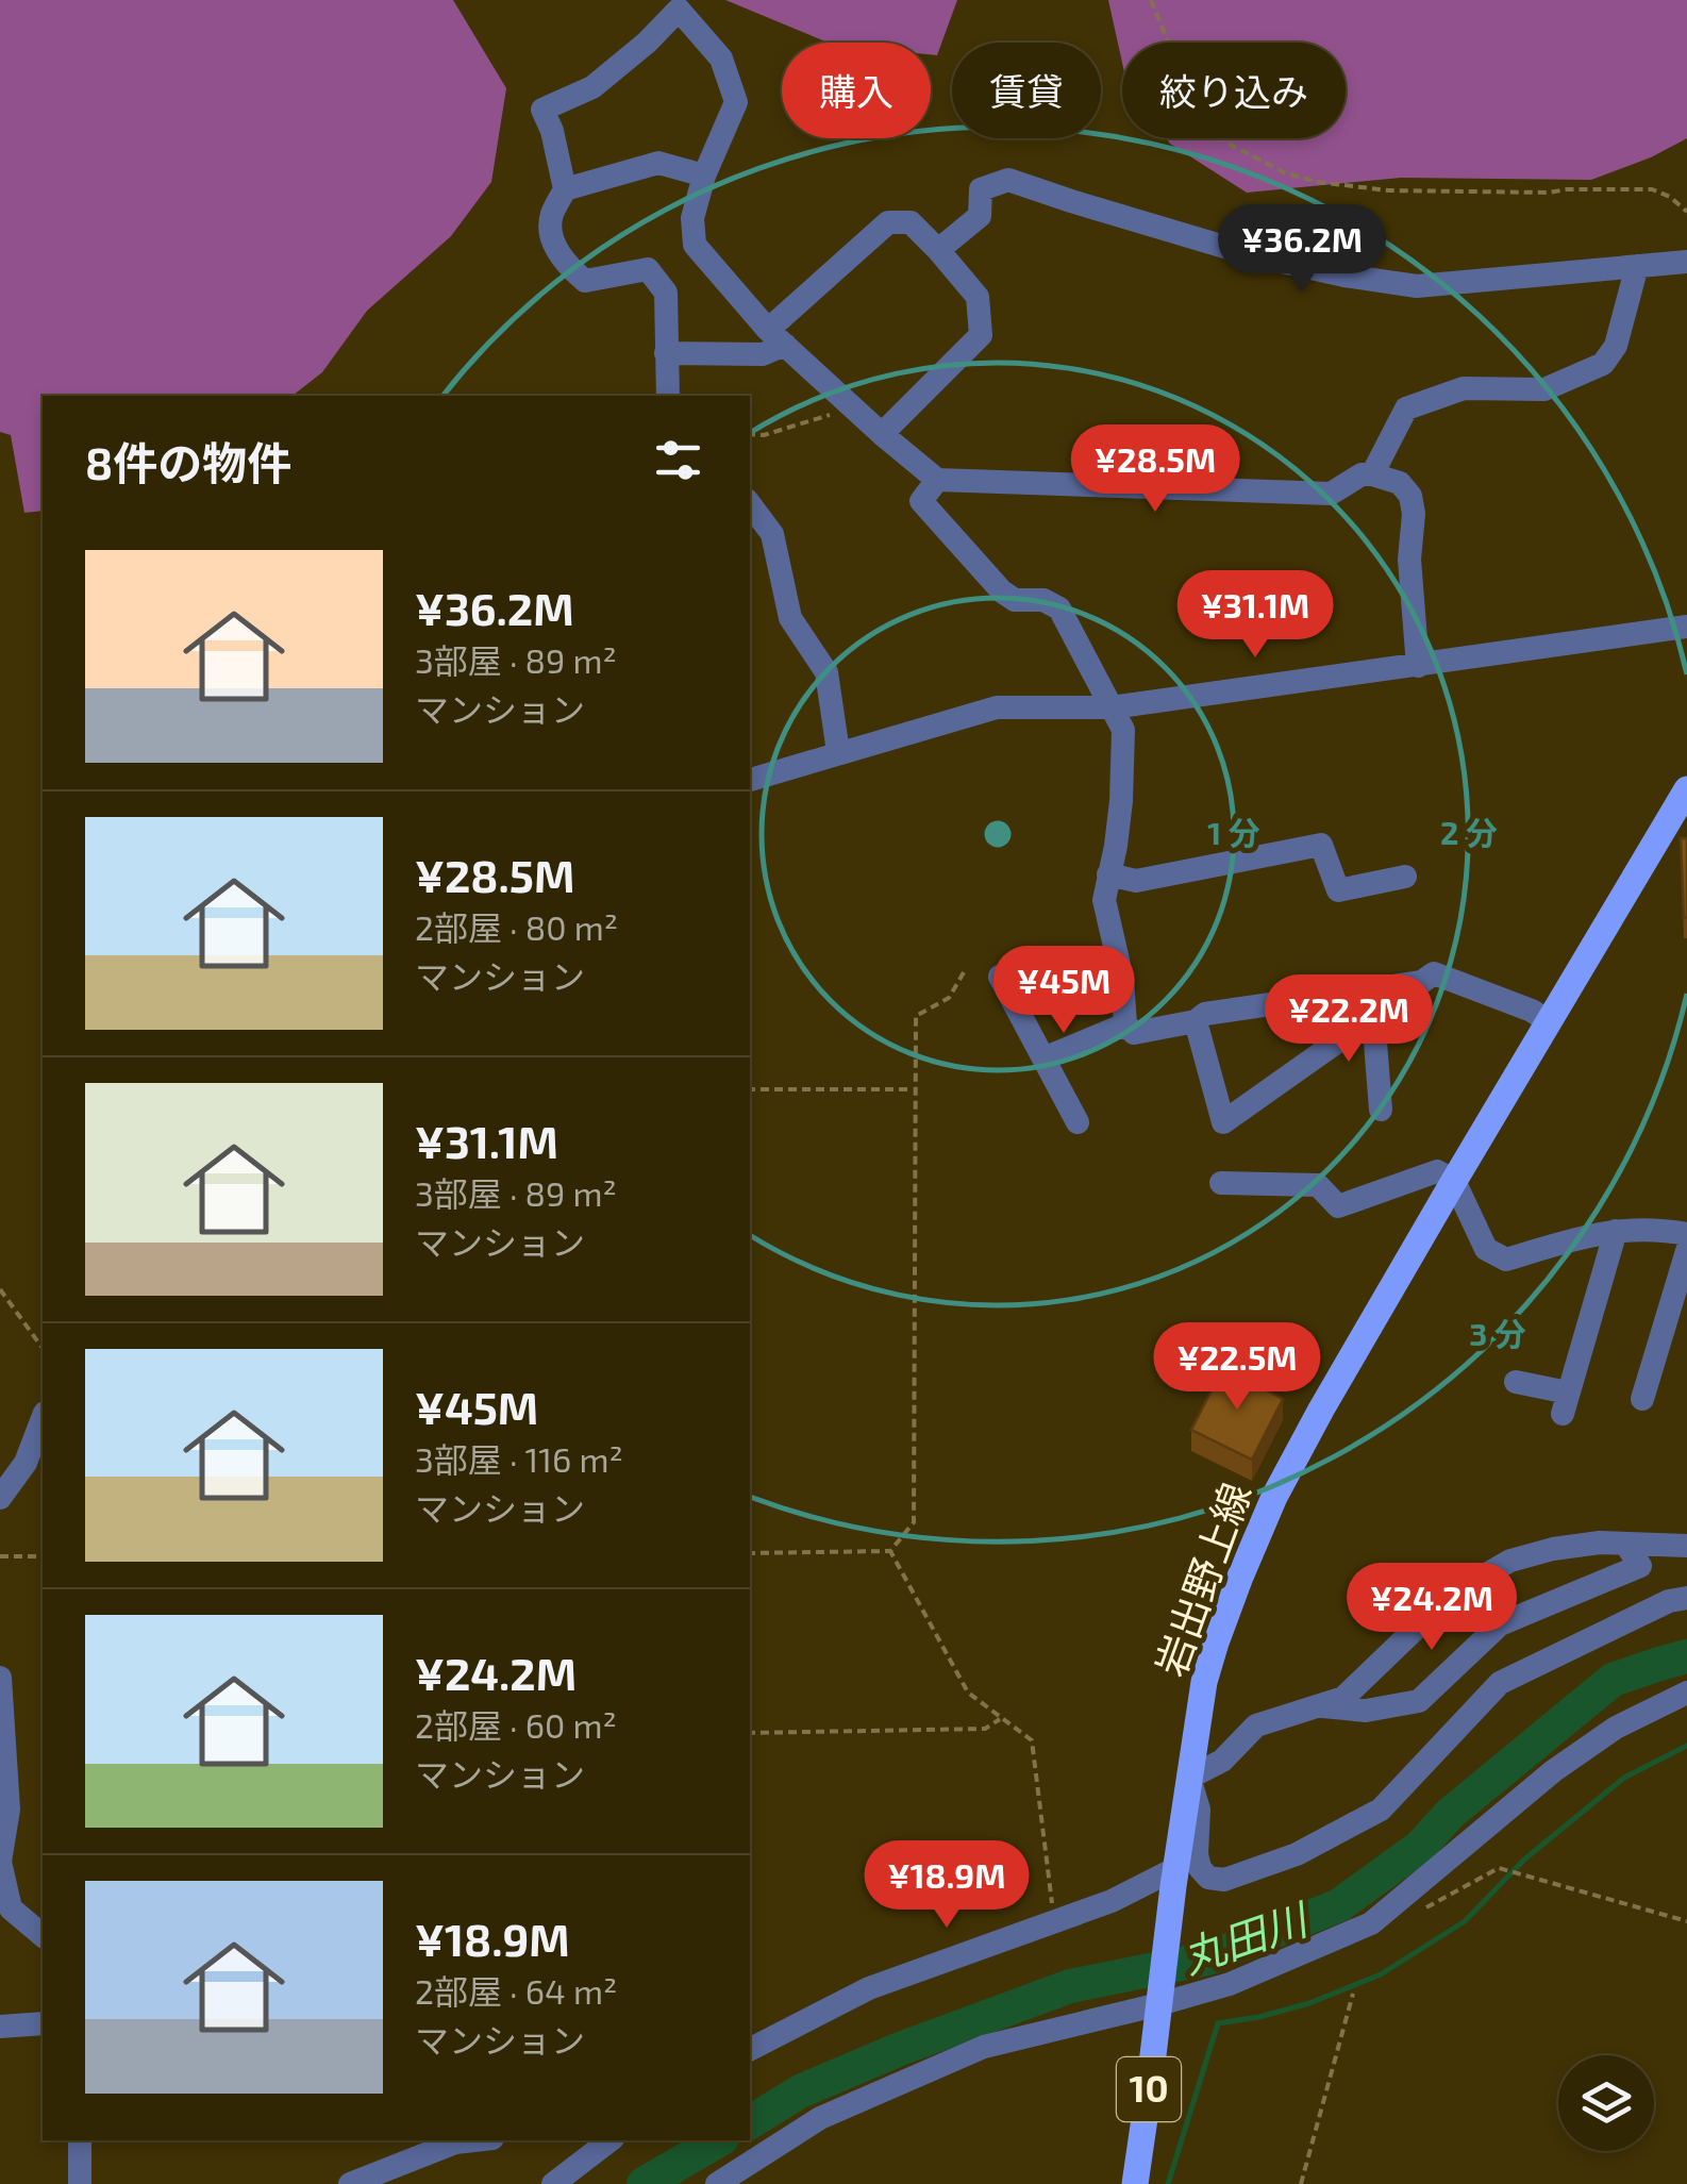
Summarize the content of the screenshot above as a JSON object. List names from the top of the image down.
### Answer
{
  "streets": {
    "main road": ["岩出野上線", "10"]
  },
  "water": ["丸田川"],
  "page": {
    "chip": ["購入", "賃貸", "絞り込み"],
    "price": [
      "¥36.2M",
      "¥28.5M",
      "¥31.1M",
      "¥45M",
      "¥22.2M",
      "¥22.5M",
      "¥24.2M",
      "¥18.9M"
    ],
    "heading": "8件の物件",
    "list": [
      {
        "name": "¥36.2M",
        "note": "3部屋 · 89 m² · マンション"
      },
      {
        "name": "¥28.5M",
        "note": "2部屋 · 80 m² · マンション"
      },
      {
        "name": "¥31.1M",
        "note": "3部屋 · 89 m² · マンション"
      },
      {
        "name": "¥45M",
        "note": "3部屋 · 116 m² · マンション"
      },
      {
        "name": "¥24.2M",
        "note": "2部屋 · 60 m² · マンション"
      },
      {
        "name": "¥18.9M",
        "note": "2部屋 · 64 m² · マンション"
      }
    ]
  },
  "rings": ["1 分", "2 分", "3 分"]
}
